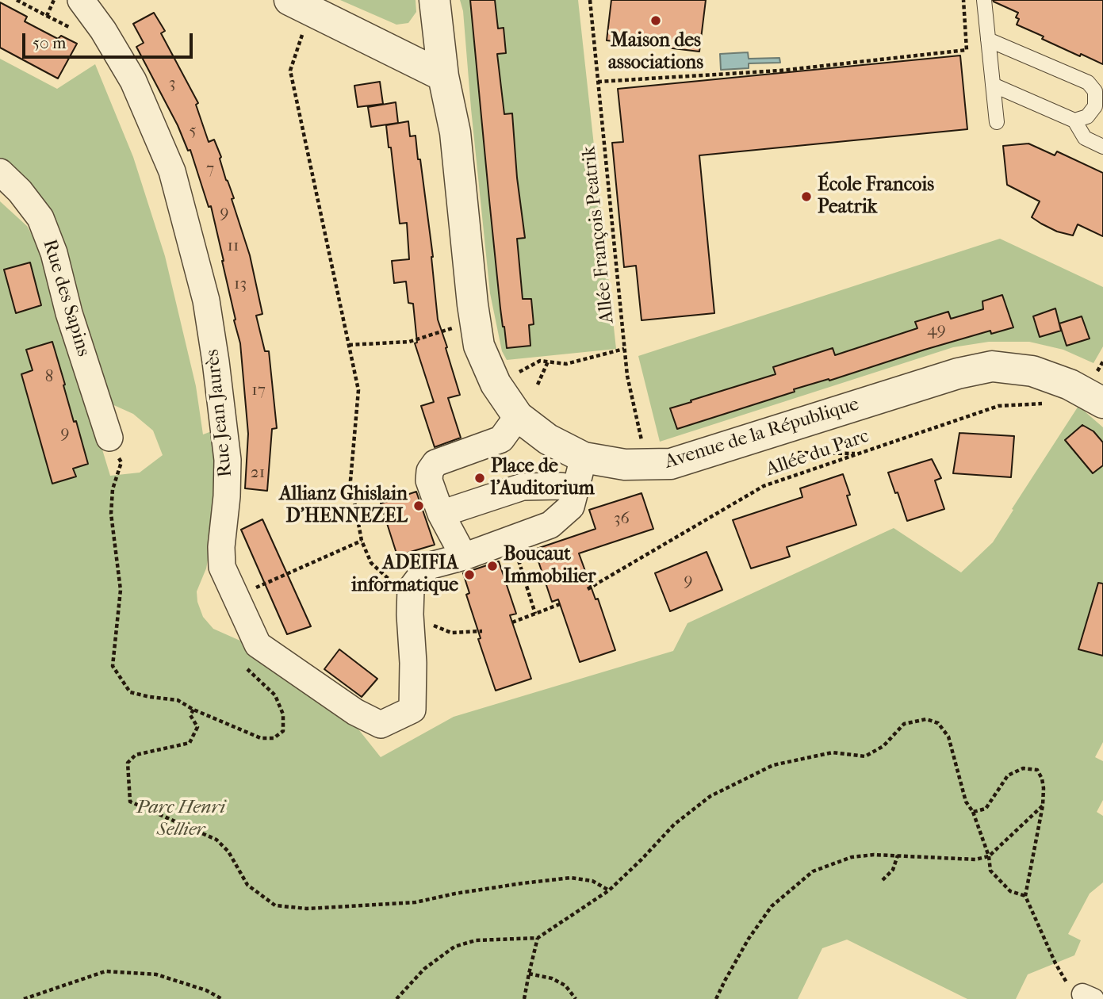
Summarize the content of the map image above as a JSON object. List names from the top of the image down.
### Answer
{
  "streets": {
    "street": ["Rue des Sapins", "Rue Jean Jaurès", "Avenue de la République"],
    "path": ["Allée François Peatrik", "Allée du Parc"]
  },
  "crossings": [
    ["Allée François Peatrik", "Avenue de la République"]
  ],
  "parks": ["Parc Henri Sellier"],
  "places": [
    "Maison des associations",
    "École Francois Peatrik",
    "Place de l'Auditorium",
    "Allianz Ghislain D'HENNEZEL",
    "Boucaut Immobilier",
    "ADEIFIA informatique"
  ],
  "house_numbers": [
    "3",
    "5",
    "7",
    "9",
    "11",
    "13",
    "49",
    "8",
    "17",
    "9",
    "21",
    "36",
    "9"
  ],
  "scale_bar": "50 m"
}
